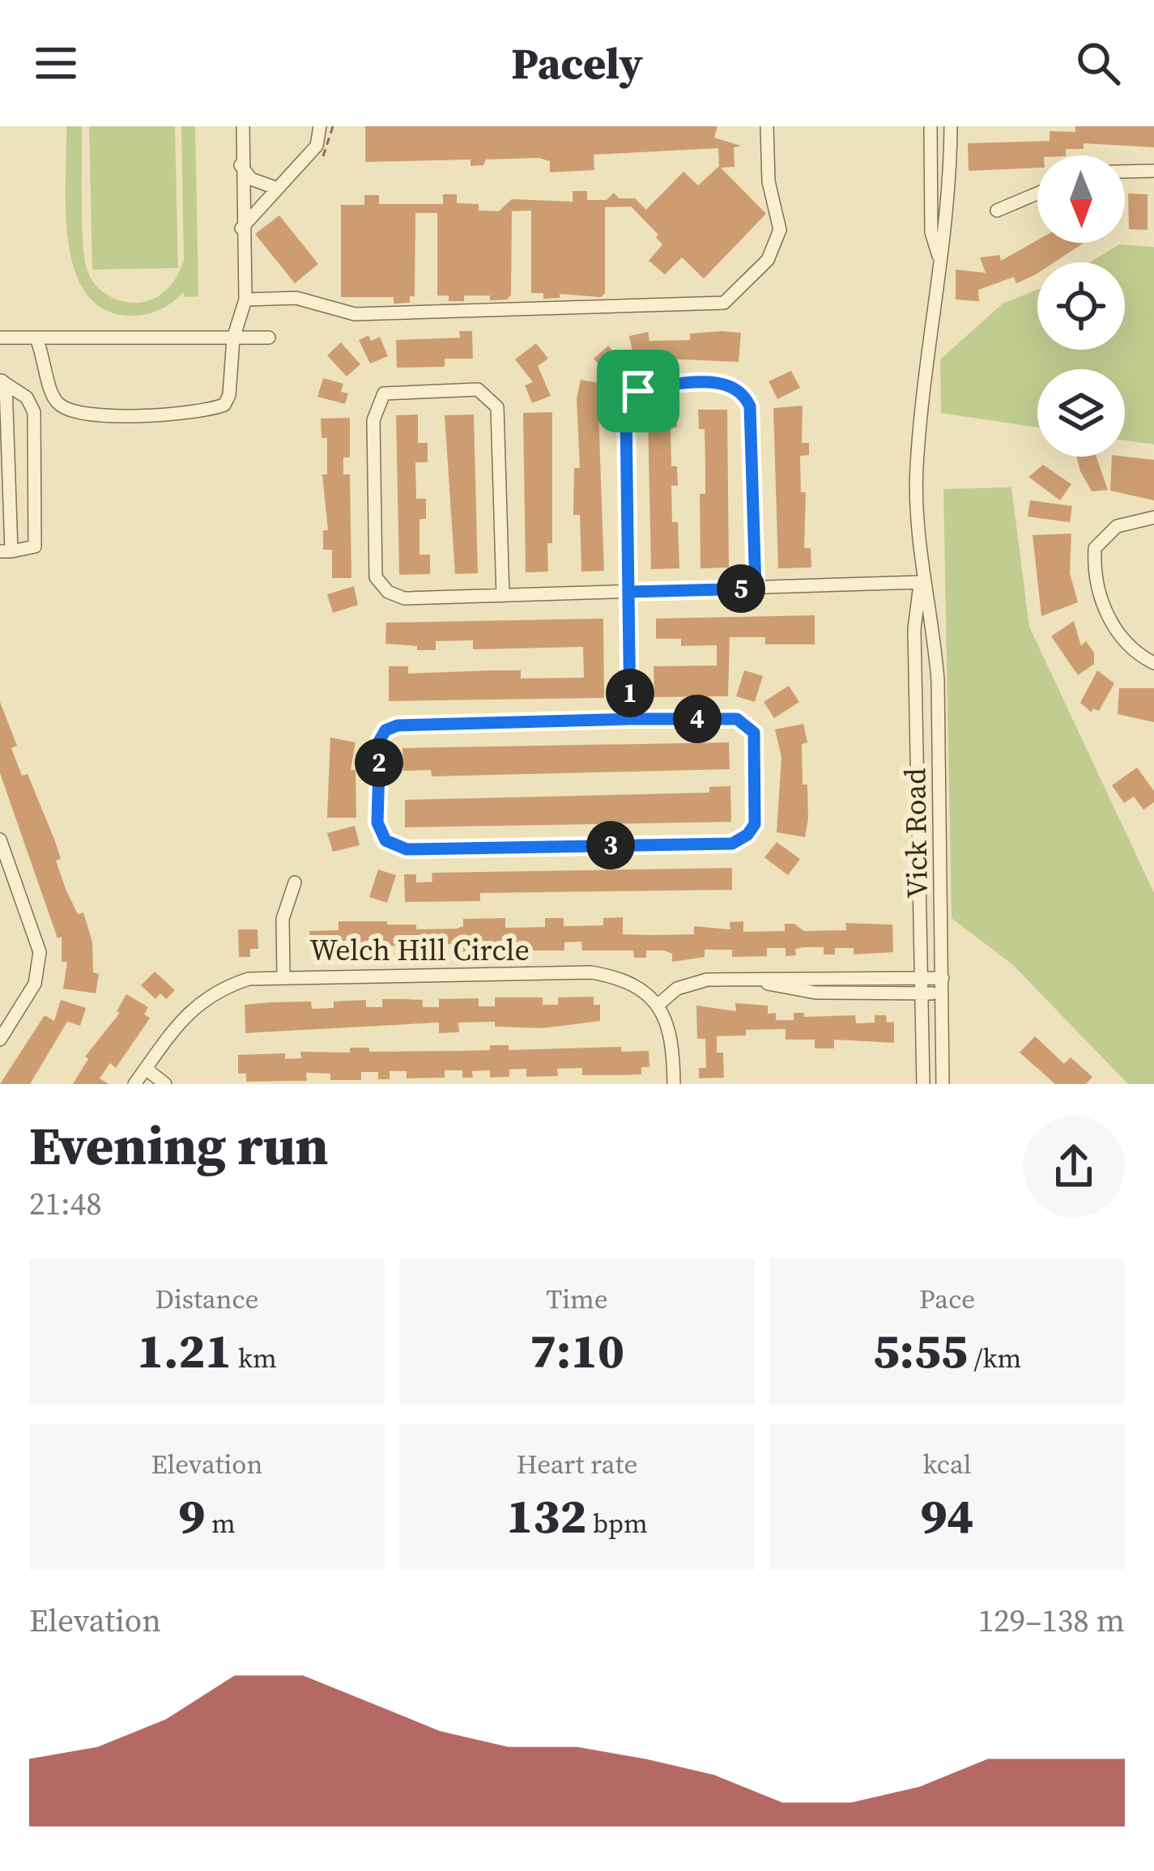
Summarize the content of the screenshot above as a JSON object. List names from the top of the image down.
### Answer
{
  "streets": {
    "street": ["Vick Road", "Welch Hill Circle"]
  },
  "north": "bottom",
  "page": {
    "header": "Pacely",
    "pins": [
      "5",
      "1",
      "4",
      "2",
      "3"
    ],
    "heading": ["Evening run", "21:48"],
    "stats": [
      ["Distance", "1.21 km"],
      ["Time", "7:10"],
      ["Pace", "5:55 /km"],
      ["Elevation", "9 m"],
      ["Heart rate", "132 bpm"],
      ["kcal", "94"]
    ],
    "chart": ["Elevation", "129–138 m"]
  }
}
